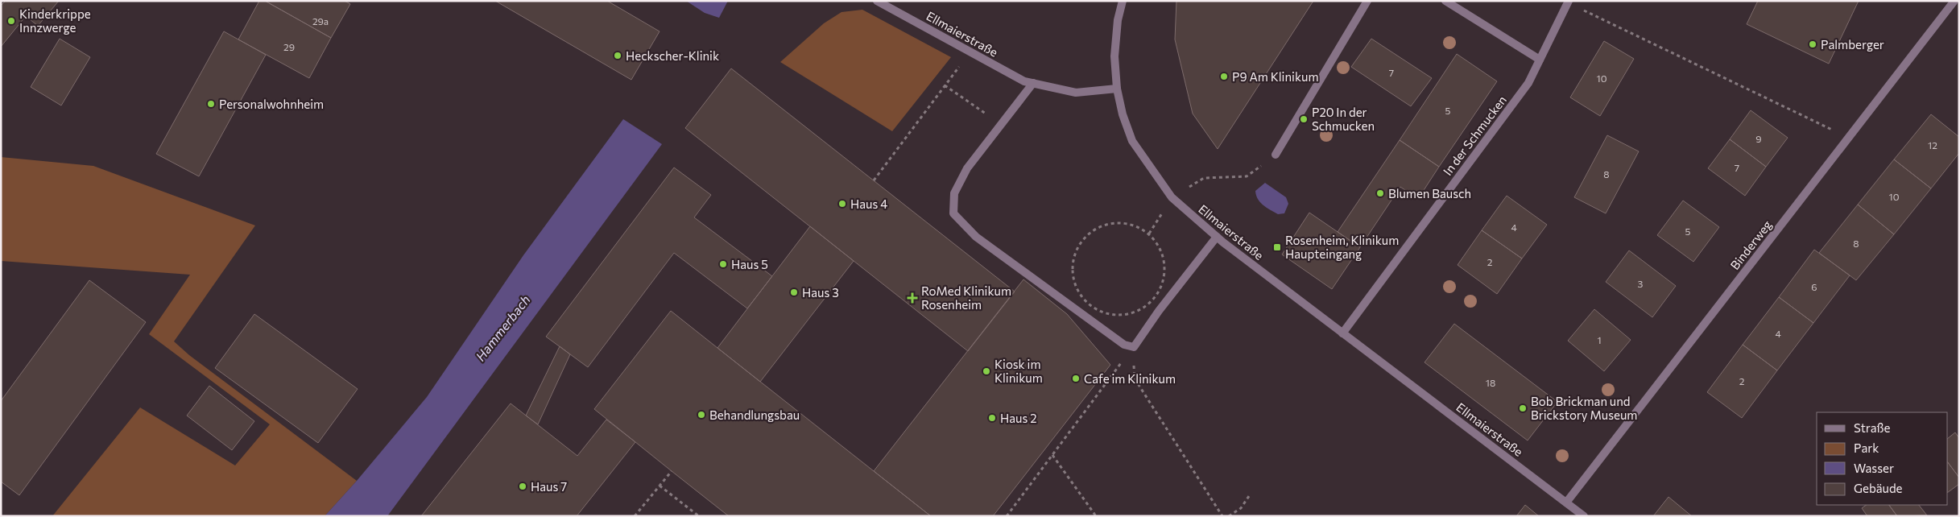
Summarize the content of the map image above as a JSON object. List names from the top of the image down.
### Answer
{
  "streets": {
    "street": ["Ellmaierstraße", "In der Schmucken", "Binderweg"]
  },
  "crossings": [
    ["Ellmaierstraße", "In der Schmucken"],
    ["Ellmaierstraße", "Binderweg"]
  ],
  "water": ["Hammerbach"],
  "places": {
    "other": [
      "Kinderkrippe Innzwerge",
      "Palmberger",
      "Heckscher-Klinik",
      "P9 Am Klinikum",
      "Personalwohnheim",
      "P20 In der Schmucken",
      "Blumen Bausch",
      "Haus 4",
      "Haus 5",
      "Haus 3",
      "Kiosk im Klinikum",
      "Cafe im Klinikum",
      "Bob Brickman und Brickstory Museum",
      "Behandlungsbau",
      "Haus 2",
      "Haus 7"
    ],
    "transit": ["Rosenheim, Klinikum Haupteingang"],
    "health": ["RoMed Klinikum Rosenheim"]
  },
  "house_numbers": [
    "29a",
    "29",
    "7",
    "10",
    "5",
    "9",
    "12",
    "7",
    "8",
    "10",
    "4",
    "5",
    "8",
    "2",
    "3",
    "6",
    "4",
    "1",
    "2",
    "18"
  ],
  "legend": [
    "Straße",
    "Park",
    "Wasser",
    "Gebäude"
  ]
}
